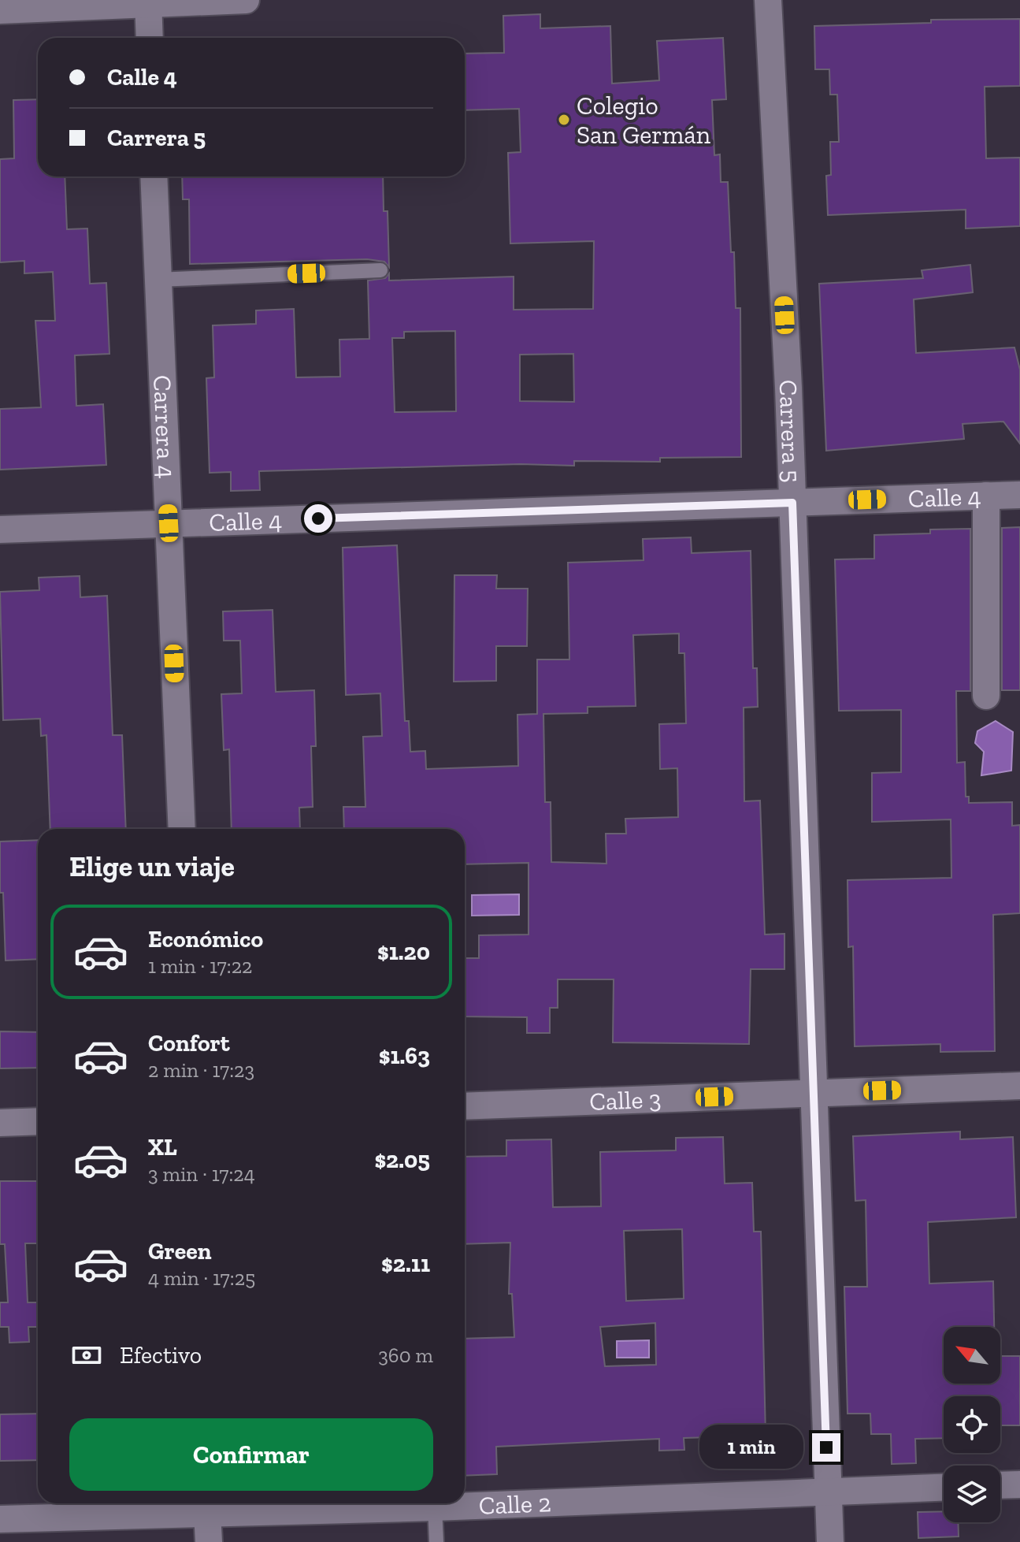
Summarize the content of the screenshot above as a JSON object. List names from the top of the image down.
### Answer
{
  "streets": {
    "street": [
      "Carrera 4",
      "Carrera 5",
      "Calle 4",
      "Calle 3",
      "Calle 2"
    ]
  },
  "crossings": [
    ["Carrera 4", "Calle 4"],
    ["Carrera 5", "Calle 4"],
    ["Carrera 5", "Calle 3"],
    ["Carrera 5", "Calle 2"]
  ],
  "places": ["Colegio San Germán"],
  "north": "top left",
  "page": {
    "banner": ["Calle 4", "Carrera 5"],
    "heading": "Elige un viaje",
    "list": [
      {
        "name": "Económico",
        "note": "1 min · 17:22",
        "value": "$1.20"
      },
      {
        "name": "Confort",
        "note": "2 min · 17:23",
        "value": "$1.63"
      },
      {
        "name": "XL",
        "note": "3 min · 17:24",
        "value": "$2.05"
      },
      {
        "name": "Green",
        "note": "4 min · 17:25",
        "value": "$2.11"
      }
    ],
    "pay": ["Efectivo", "360 m"],
    "buttons": "Confirmar",
    "bubble": "1 min"
  }
}
